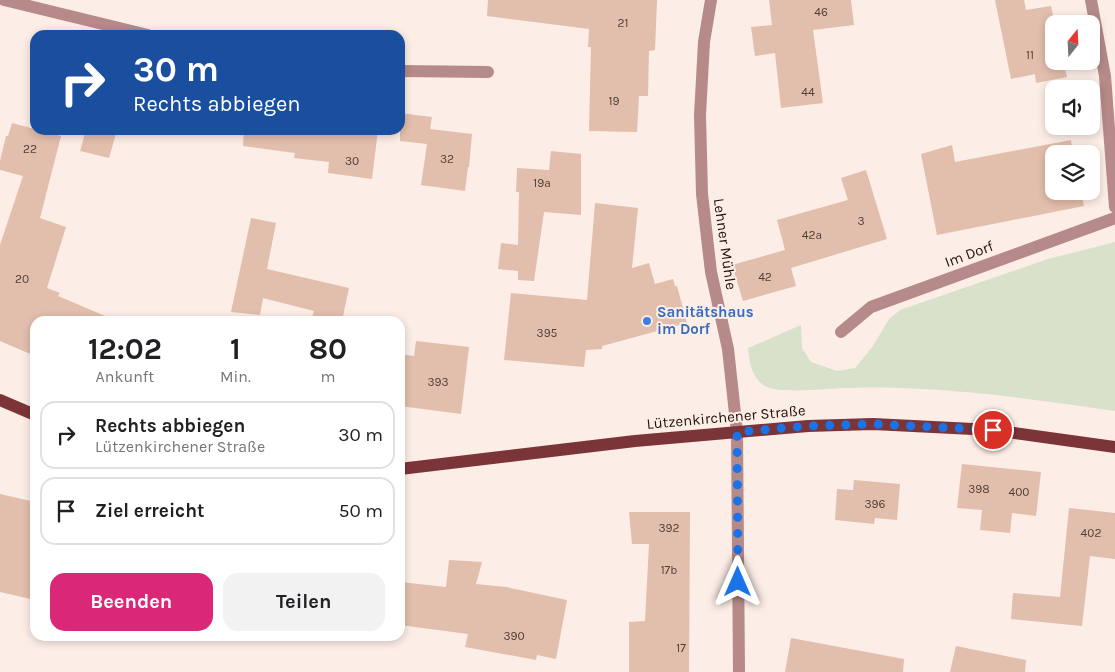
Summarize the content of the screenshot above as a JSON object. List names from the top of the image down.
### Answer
{
  "streets": {
    "main road": ["Lützenkirchener Straße"],
    "street": ["Lehner Mühle", "Im Dorf"]
  },
  "crossings": [
    ["Lehner Mühle", "Lützenkirchener Straße"]
  ],
  "places": ["Sanitätshaus im Dorf"],
  "house_numbers": [
    "46",
    "21",
    "11",
    "44",
    "19",
    "22",
    "32",
    "30",
    "19a",
    "3",
    "42a",
    "42",
    "20",
    "395",
    "393",
    "398",
    "400",
    "396",
    "392",
    "402",
    "17b",
    "390",
    "17"
  ],
  "north": "top",
  "page": {
    "turn": ["30 m", "Rechts abbiegen"],
    "eta": [
      "12:02",
      "Ankunft",
      "1",
      "Min.",
      "80",
      "m"
    ],
    "list": [
      {
        "name": "Rechts abbiegen",
        "note": "Lützenkirchener Straße",
        "value": "30 m"
      },
      {
        "name": "Ziel erreicht",
        "value": "50 m"
      }
    ],
    "buttons": ["Beenden", "Teilen"]
  }
}
